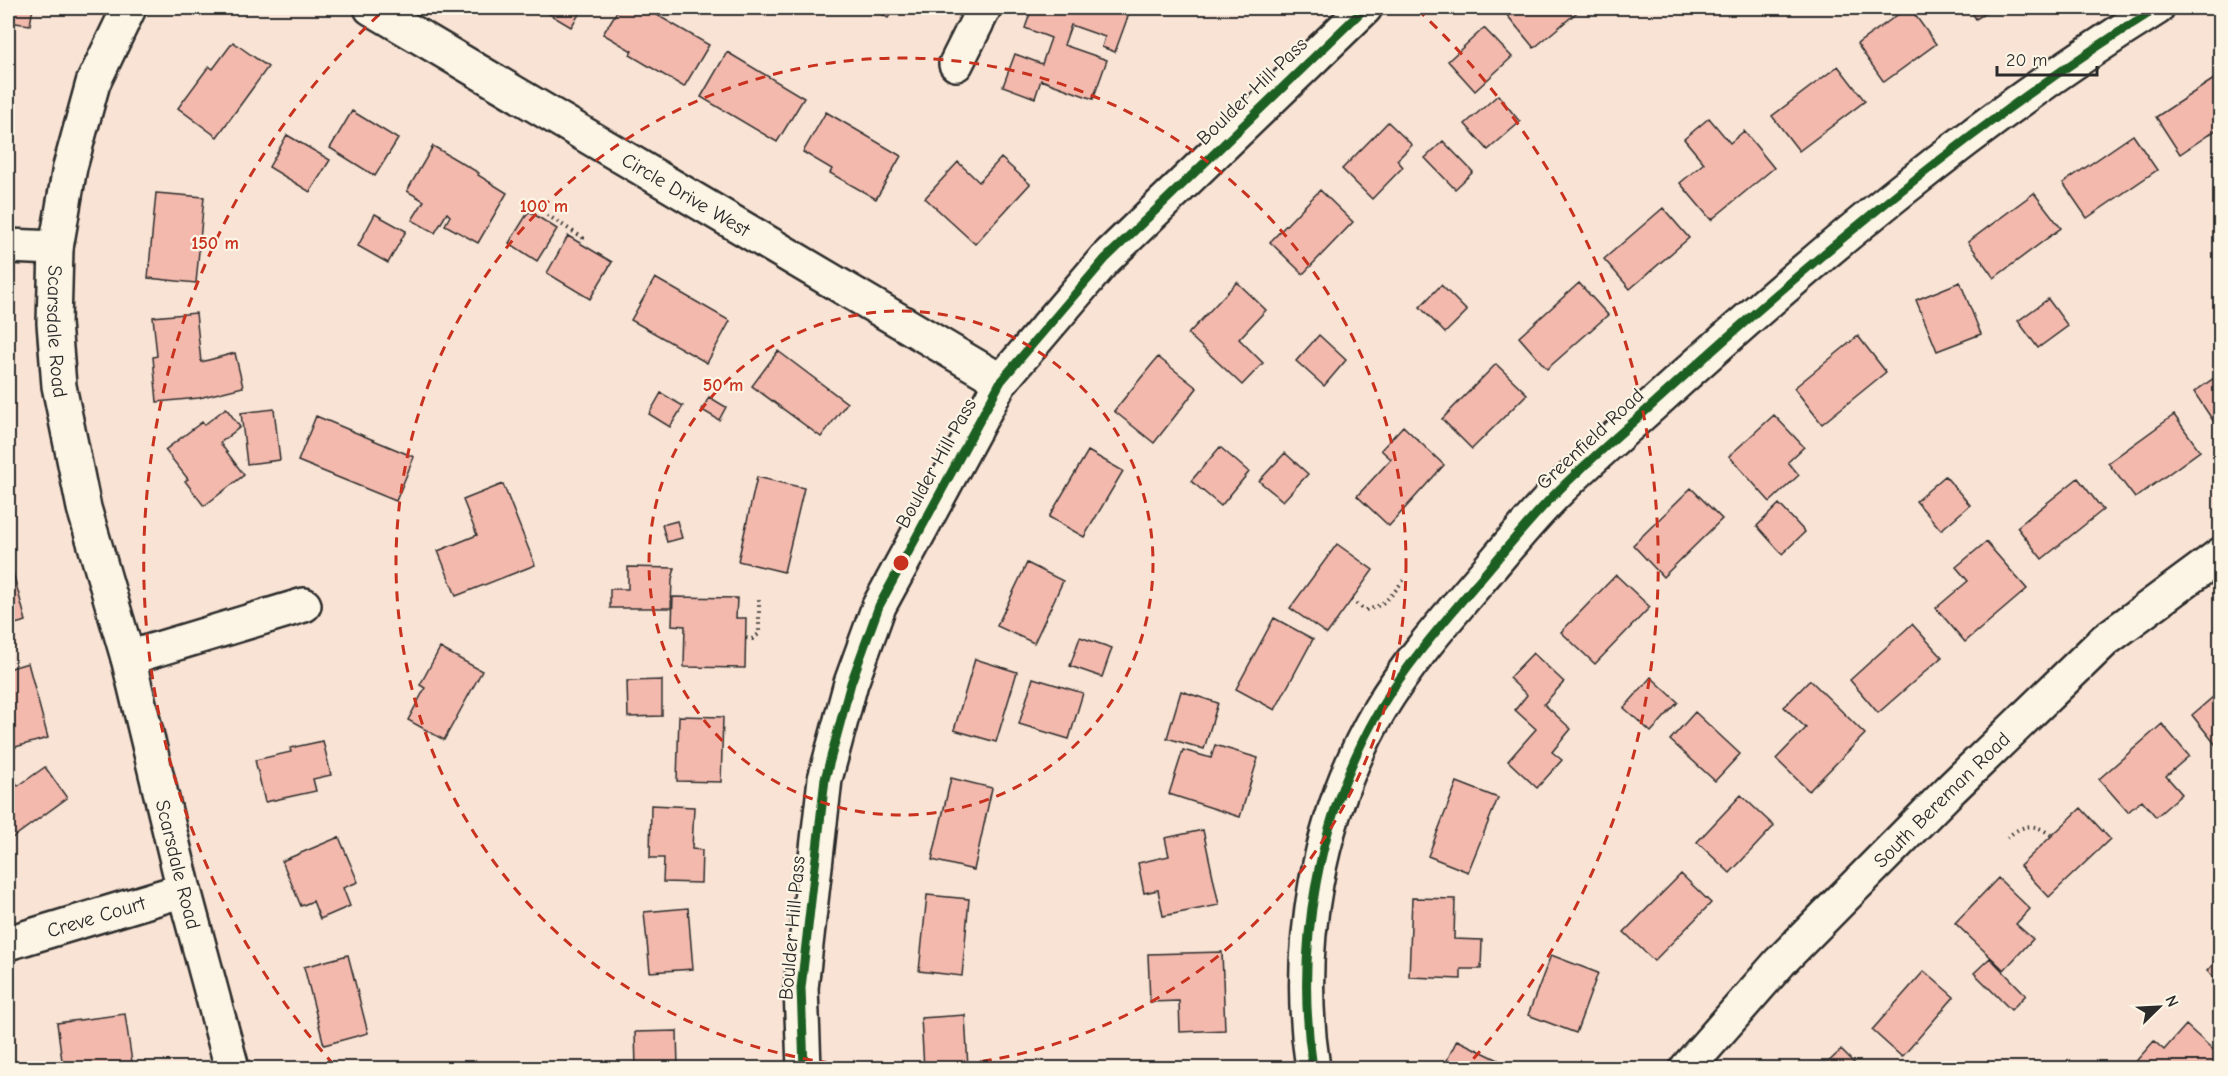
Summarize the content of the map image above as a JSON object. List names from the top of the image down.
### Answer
{
  "streets": {
    "street": [
      "Boulder Hill Pass",
      "Circle Drive West",
      "Scarsdale Road",
      "Greenfield Road",
      "South Bereman Road",
      "Creve Court"
    ]
  },
  "crossings": [
    ["Boulder Hill Pass", "Circle Drive West"],
    ["Scarsdale Road", "Creve Court"]
  ],
  "scale_bar": "20 m",
  "north": "top right",
  "rings": ["100 m", "150 m", "50 m"]
}
